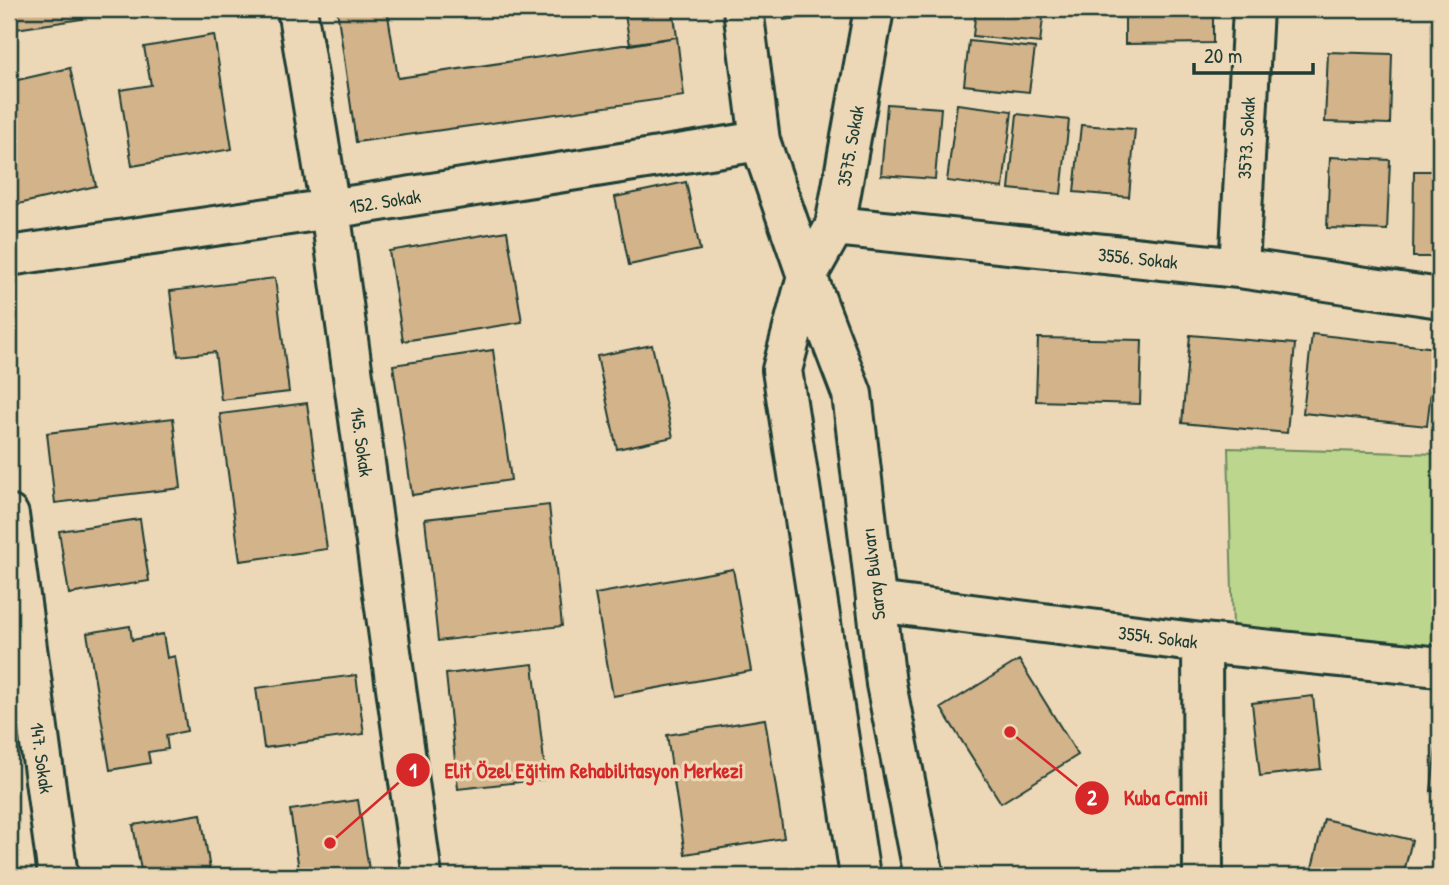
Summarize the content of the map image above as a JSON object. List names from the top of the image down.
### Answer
{
  "streets": {
    "street": [
      "3573. Sokak",
      "3575. Sokak",
      "152. Sokak",
      "3556. Sokak",
      "145. Sokak",
      "Saray Bulvarı",
      "3554. Sokak",
      "147. Sokak"
    ]
  },
  "crossings": [
    ["3573. Sokak", "3556. Sokak"],
    ["3575. Sokak", "3556. Sokak"],
    ["3575. Sokak", "Saray Bulvarı"],
    ["152. Sokak", "145. Sokak"],
    ["152. Sokak", "Saray Bulvarı"],
    ["Saray Bulvarı", "3554. Sokak"]
  ],
  "places": ["Kuba Camii", "Elit Özel Eğitim Rehabilitasyon Merkezi"],
  "scale_bar": "20 m"
}
